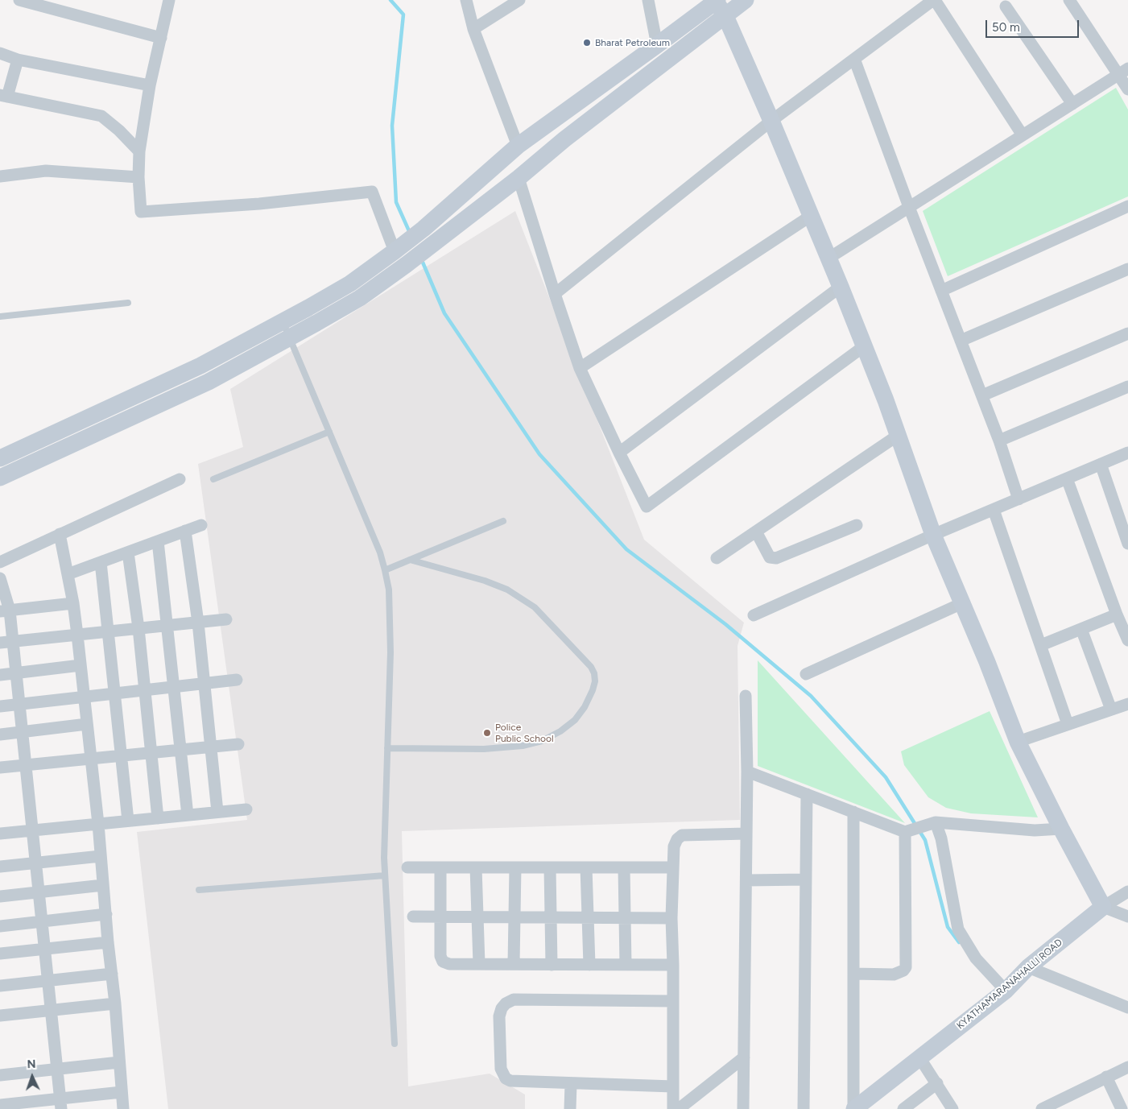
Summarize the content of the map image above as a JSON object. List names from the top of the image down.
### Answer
{
  "streets": {
    "main road": ["KYATHAMARANAHALLI ROAD"]
  },
  "places": ["Bharat Petroleum", "Police Public School"],
  "scale_bar": "50 m",
  "north": "top"
}
